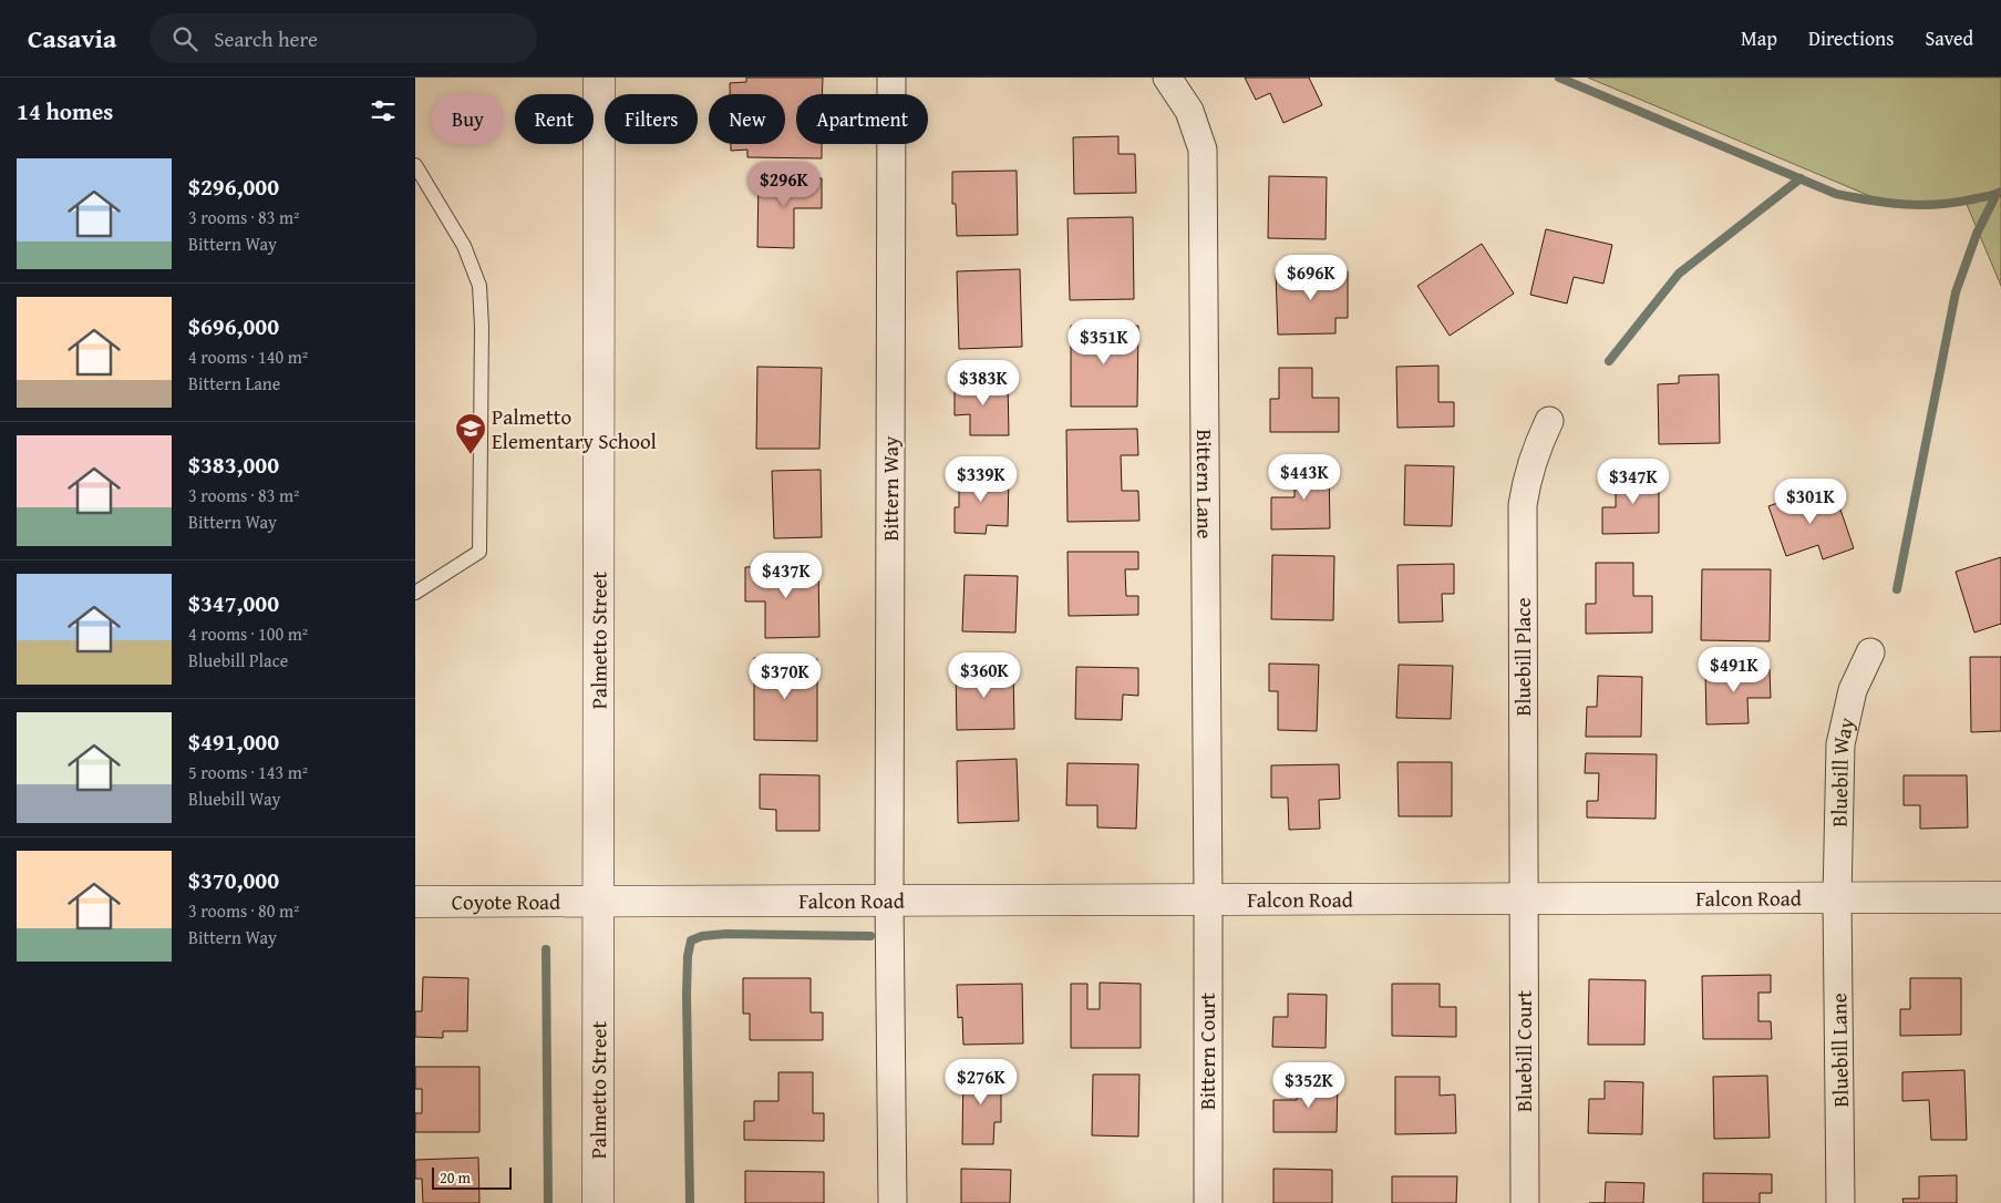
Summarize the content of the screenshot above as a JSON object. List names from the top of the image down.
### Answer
{
  "streets": {
    "street": [
      "Bittern Lane",
      "Bittern Way",
      "Palmetto Street",
      "Bluebill Place",
      "Bluebill Way",
      "Falcon Road",
      "Coyote Road",
      "Bluebill Lane",
      "Bittern Court",
      "Bluebill Court"
    ]
  },
  "crossings": [
    ["Bittern Lane", "Falcon Road"],
    ["Bittern Lane", "Bittern Court"],
    ["Bittern Way", "Falcon Road"],
    ["Palmetto Street", "Falcon Road"],
    ["Palmetto Street", "Coyote Road"],
    ["Bluebill Place", "Falcon Road"],
    ["Bluebill Place", "Bluebill Court"],
    ["Bluebill Way", "Falcon Road"],
    ["Bluebill Way", "Bluebill Lane"],
    ["Falcon Road", "Coyote Road"],
    ["Falcon Road", "Bluebill Lane"],
    ["Falcon Road", "Bittern Court"],
    ["Falcon Road", "Bluebill Court"]
  ],
  "places": {
    "school or university": ["Palmetto Elementary School"]
  },
  "scale_bar": "20 m",
  "page": {
    "header": "Casavia",
    "search": "Search here",
    "nav": ["Map", "Directions", "Saved"],
    "heading": "14 homes",
    "chip": [
      "Buy",
      "Rent",
      "Filters",
      "New",
      "Apartment"
    ],
    "list": [
      {
        "name": "$296,000",
        "note": "3 rooms · 83 m² · Bittern Way"
      },
      {
        "name": "$696,000",
        "note": "4 rooms · 140 m² · Bittern Lane"
      },
      {
        "name": "$383,000",
        "note": "3 rooms · 83 m² · Bittern Way"
      },
      {
        "name": "$347,000",
        "note": "4 rooms · 100 m² · Bluebill Place"
      },
      {
        "name": "$491,000",
        "note": "5 rooms · 143 m² · Bluebill Way"
      },
      {
        "name": "$370,000",
        "note": "3 rooms · 80 m² · Bittern Way"
      }
    ],
    "price": [
      "$296K",
      "$696K",
      "$351K",
      "$383K",
      "$443K",
      "$339K",
      "$347K",
      "$301K",
      "$437K",
      "$491K",
      "$360K",
      "$370K",
      "$276K",
      "$352K"
    ],
    "scale": "20 m"
  }
}
